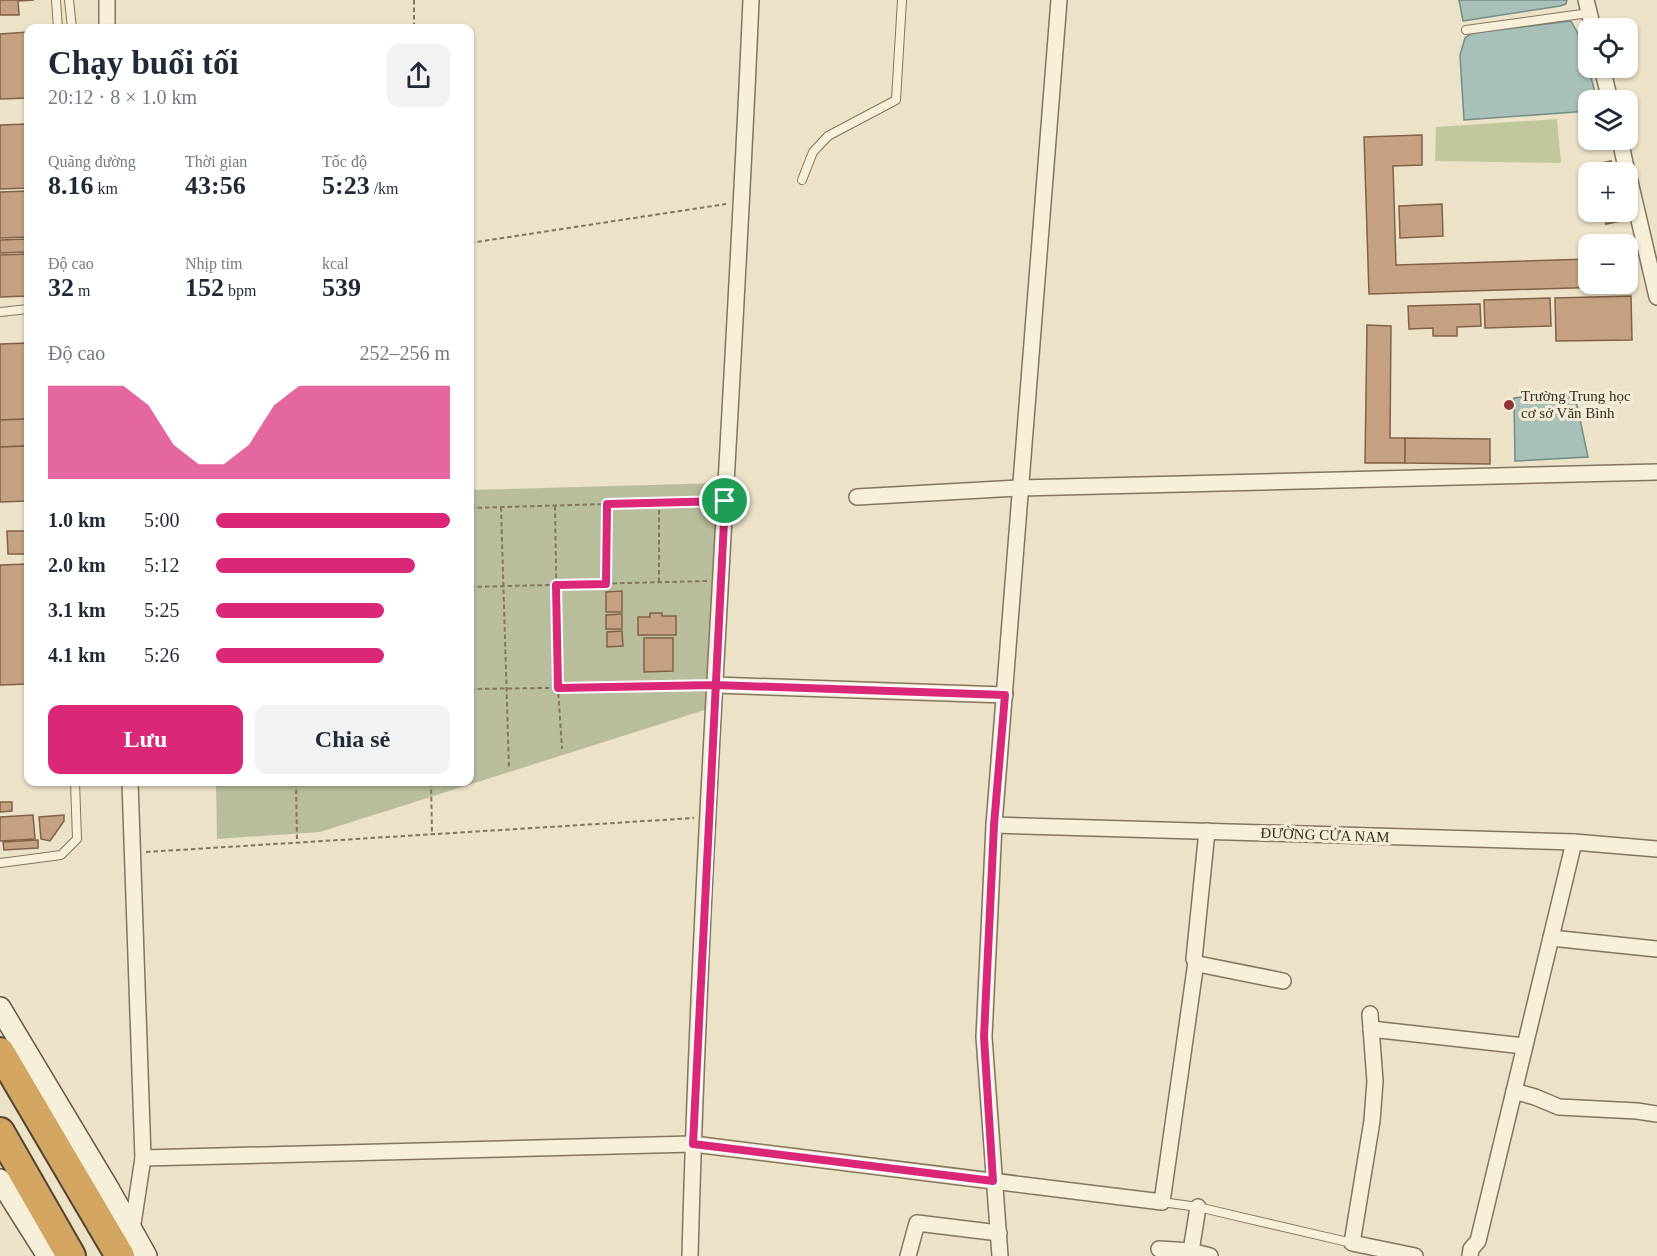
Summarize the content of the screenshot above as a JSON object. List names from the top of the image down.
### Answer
{
  "streets": {
    "street": ["ĐƯỜNG CỬA NAM"]
  },
  "places": ["Trường Trung học cơ sở Văn Bình"],
  "page": {
    "map_buttons": ["+", "−"],
    "heading": ["Chạy buổi tối", "20:12 · 8 × 1.0 km"],
    "stats": [
      ["Quãng đường", "8.16 km"],
      ["Thời gian", "43:56"],
      ["Tốc độ", "5:23 /km"],
      ["Độ cao", "32 m"],
      ["Nhịp tim", "152 bpm"],
      ["kcal", "539"]
    ],
    "chart": ["Độ cao", "252–256 m"],
    "list": [
      {
        "name": "1.0 km",
        "note": "5:00"
      },
      {
        "name": "2.0 km",
        "note": "5:12"
      },
      {
        "name": "3.1 km",
        "note": "5:25"
      },
      {
        "name": "4.1 km",
        "note": "5:26"
      }
    ],
    "buttons": ["Lưu", "Chia sẻ"]
  }
}
